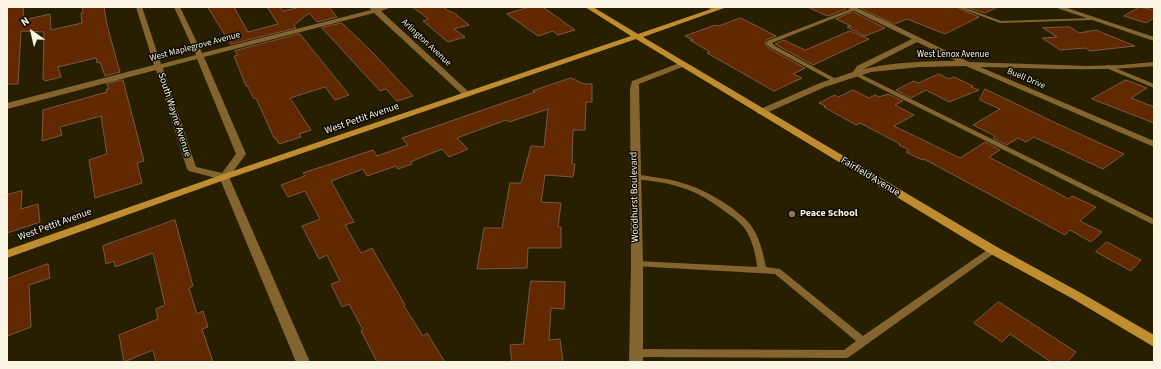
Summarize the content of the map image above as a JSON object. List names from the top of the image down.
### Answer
{
  "streets": {
    "street": [
      "Arlington Avenue",
      "West Maplegrove Avenue",
      "West Lenox Avenue",
      "Buell Drive",
      "South Wayne Avenue",
      "West Pettit Avenue",
      "Fairfield Avenue",
      "Woodhurst Boulevard"
    ]
  },
  "crossings": [
    ["Arlington Avenue", "West Maplegrove Avenue"],
    ["Arlington Avenue", "West Pettit Avenue"],
    ["West Maplegrove Avenue", "South Wayne Avenue"],
    ["West Lenox Avenue", "Buell Drive"],
    ["West Lenox Avenue", "Fairfield Avenue"],
    ["South Wayne Avenue", "West Pettit Avenue"],
    ["West Pettit Avenue", "Fairfield Avenue"],
    ["Fairfield Avenue", "Woodhurst Boulevard"]
  ],
  "places": ["Peace School"],
  "north": "top left"
}
